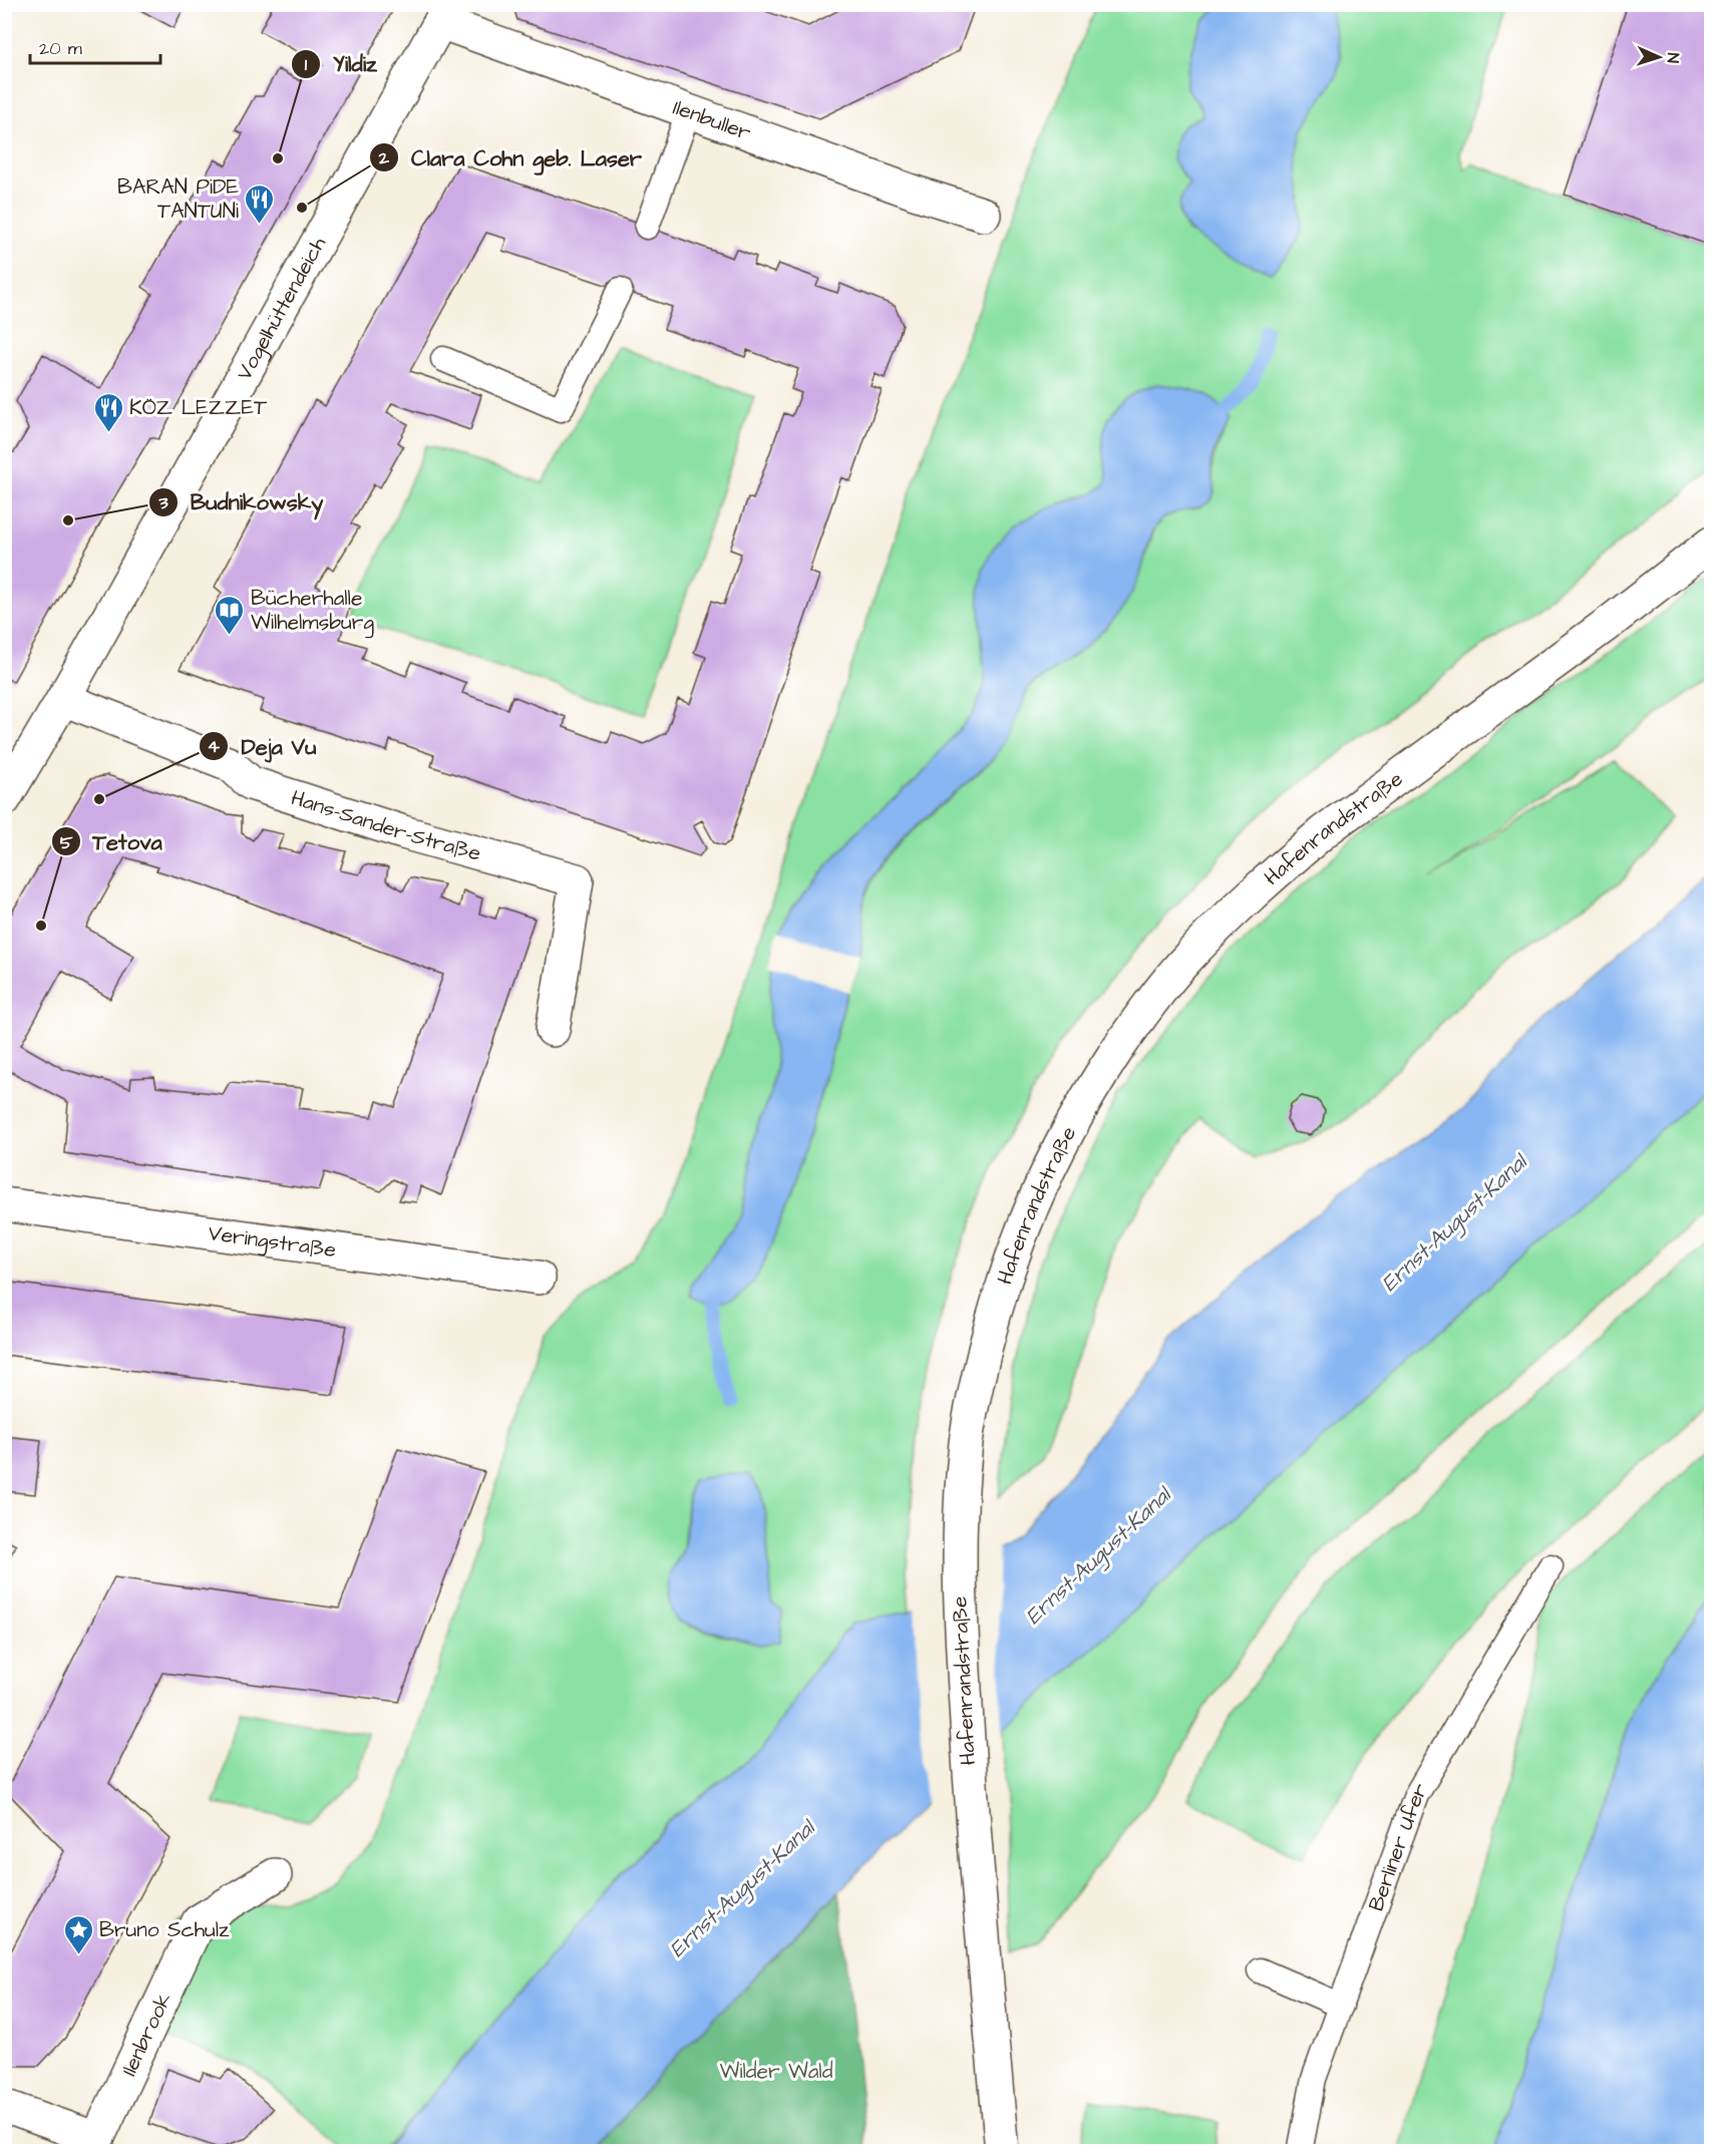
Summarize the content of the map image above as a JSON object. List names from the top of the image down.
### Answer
{
  "streets": {
    "street": [
      "Ilenbuller",
      "Vogelhüttendeich",
      "Hans-Sander-Straße",
      "Hafenrandstraße",
      "Veringstraße",
      "Ilenbrook"
    ],
    "lane": ["Berliner Ufer"]
  },
  "crossings": [
    ["Ilenbuller", "Vogelhüttendeich"],
    ["Vogelhüttendeich", "Hans-Sander-Straße"]
  ],
  "water": ["Ernst-August-Kanal"],
  "parks": ["Wilder Wald"],
  "places": {
    "other": [
      "Yildiz",
      "Clara Cohn geb. Laser",
      "Budnikowsky",
      "Deja Vu",
      "Tetova"
    ],
    "restaurant": ["BARAN PiDE TANTUNi", "KÖZ LEZZET"],
    "library": ["Bücherhalle Wilhelmsburg"],
    "place": ["Bruno Schulz"]
  },
  "scale_bar": "20 m",
  "north": "right"
}
